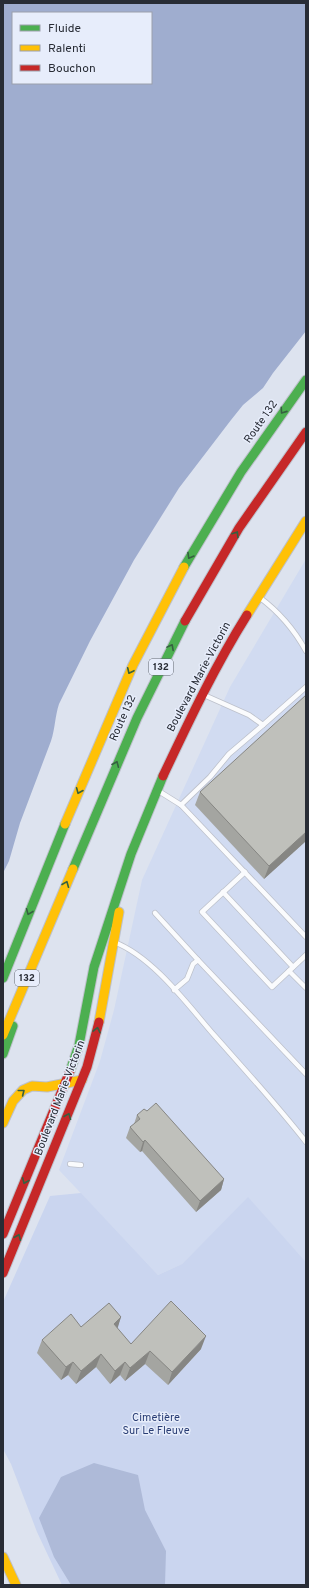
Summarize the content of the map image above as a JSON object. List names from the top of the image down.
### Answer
{
  "streets": {
    "main road": ["Route 132", "132", "Boulevard Marie-Victorin"]
  },
  "parks": ["Cimetière Sur Le Fleuve"],
  "legend": ["Fluide", "Ralenti", "Bouchon"]
}
